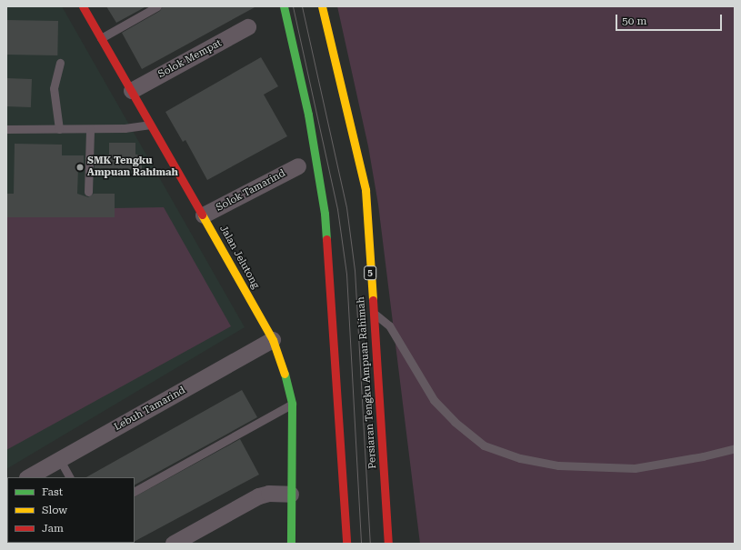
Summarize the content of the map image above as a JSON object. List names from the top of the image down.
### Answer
{
  "streets": {
    "main road": ["Jalan Jelutong", "5", "Persiaran Tengku Ampuan Rahimah"],
    "street": ["Solok Mempat", "Solok Tamarind", "Lebuh Tamarind"]
  },
  "crossings": [
    ["Solok Mempat", "Jalan Jelutong"],
    ["Solok Tamarind", "Jalan Jelutong"],
    ["Jalan Jelutong", "Lebuh Tamarind"]
  ],
  "places": ["SMK Tengku Ampuan Rahimah"],
  "legend": ["Fast", "Slow", "Jam"],
  "scale_bar": "50 m"
}
